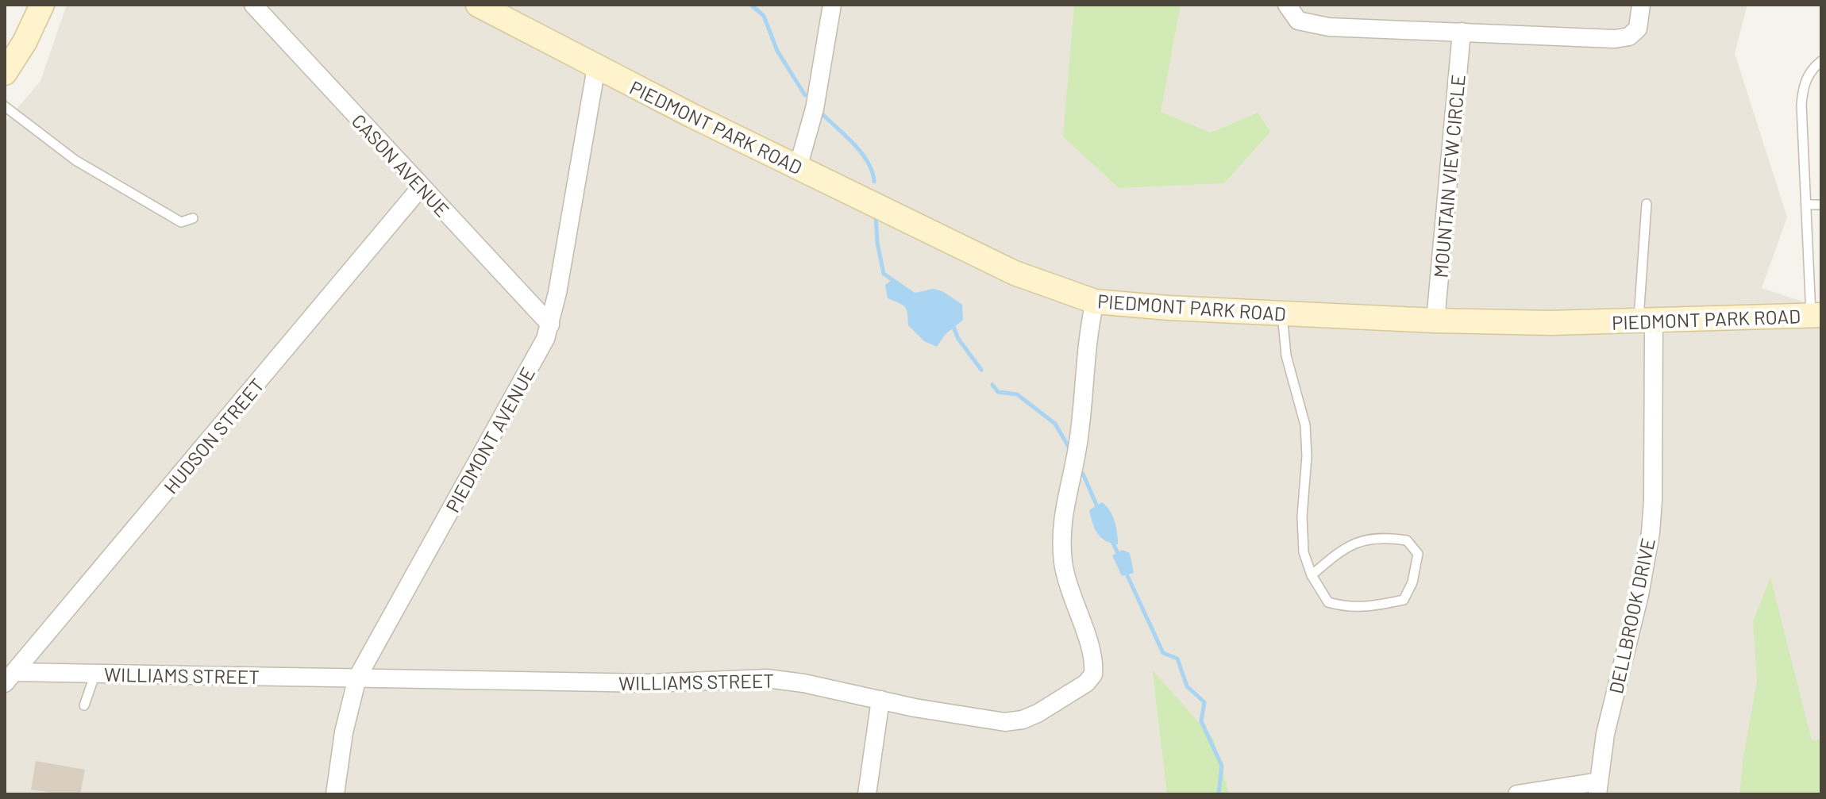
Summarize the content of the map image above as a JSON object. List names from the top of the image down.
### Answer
{
  "streets": {
    "street": [
      "PIEDMONT PARK ROAD",
      "CASON AVENUE",
      "MOUNTAIN VIEW CIRCLE",
      "HUDSON STREET",
      "PIEDMONT AVENUE",
      "DELLBROOK DRIVE",
      "WILLIAMS STREET"
    ]
  },
  "crossings": [
    ["PIEDMONT PARK ROAD", "MOUNTAIN VIEW CIRCLE"],
    ["PIEDMONT PARK ROAD", "PIEDMONT AVENUE"],
    ["PIEDMONT PARK ROAD", "DELLBROOK DRIVE"],
    ["PIEDMONT PARK ROAD", "WILLIAMS STREET"],
    ["CASON AVENUE", "HUDSON STREET"],
    ["CASON AVENUE", "PIEDMONT AVENUE"],
    ["HUDSON STREET", "WILLIAMS STREET"],
    ["PIEDMONT AVENUE", "WILLIAMS STREET"]
  ]
}
